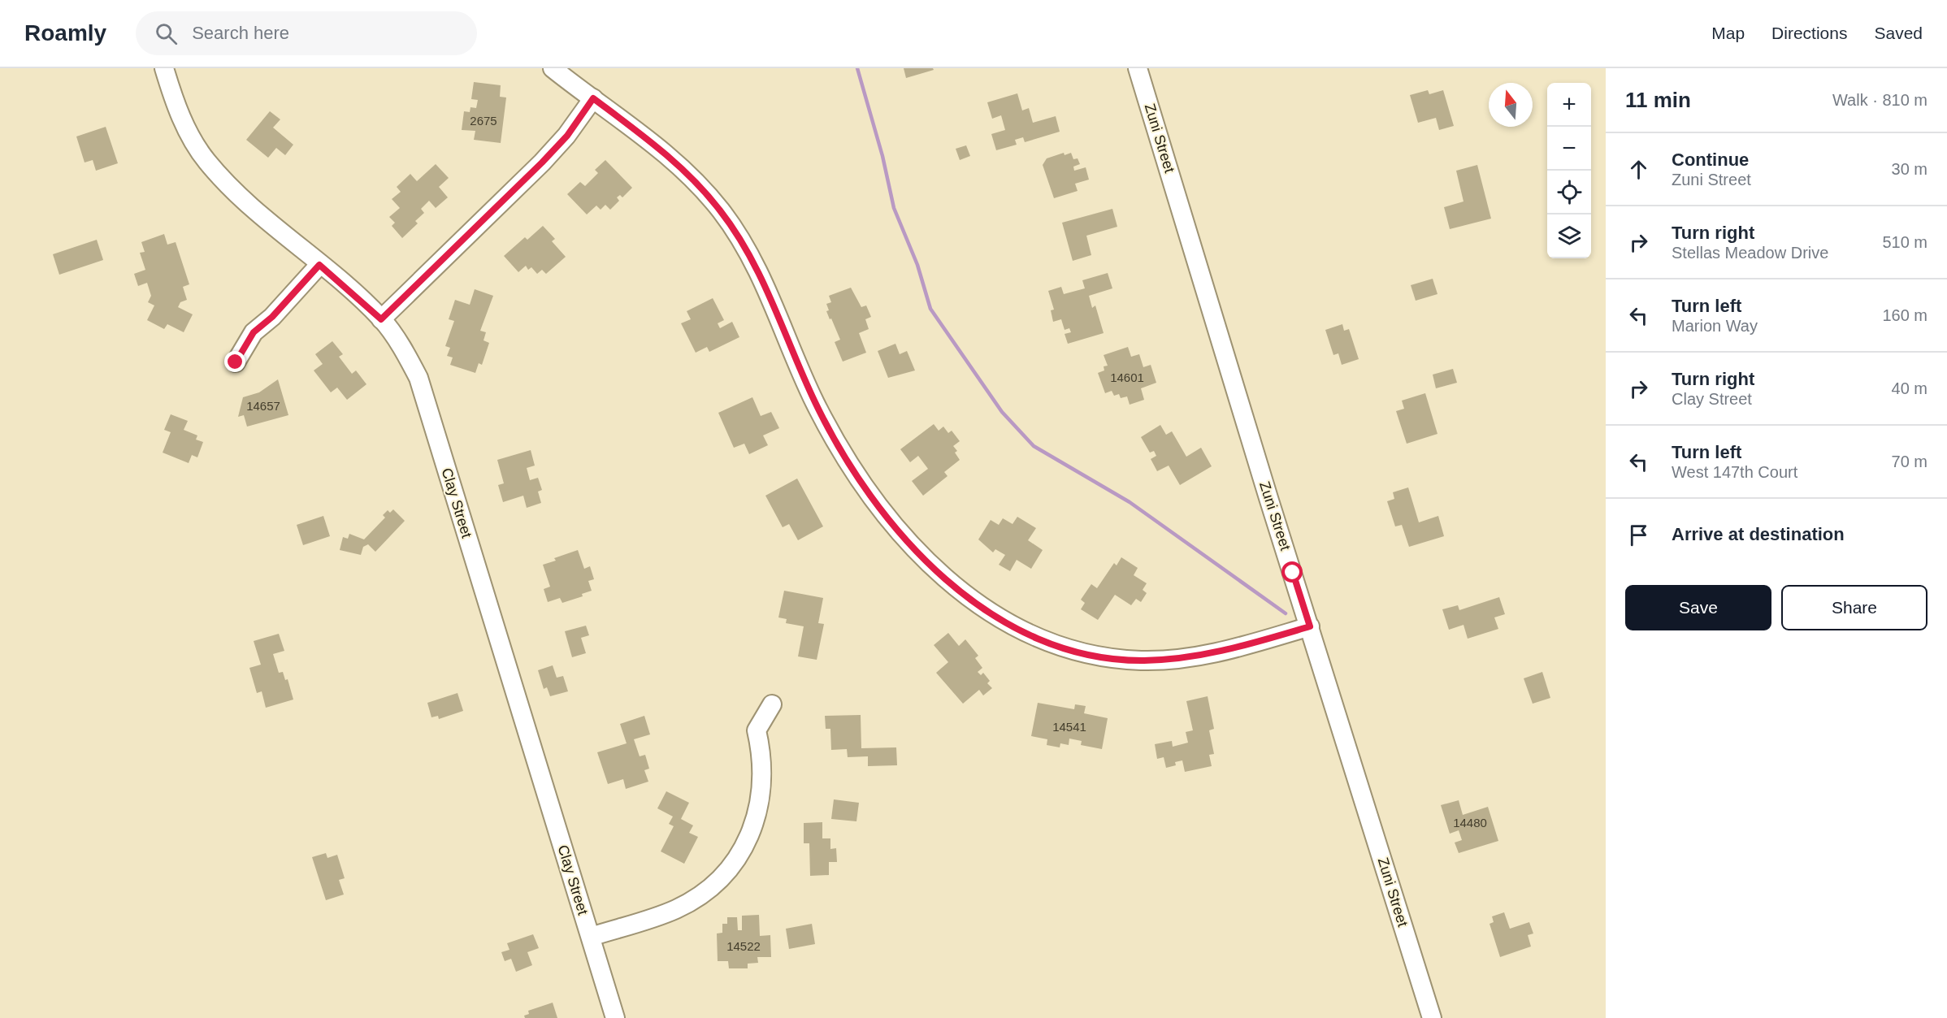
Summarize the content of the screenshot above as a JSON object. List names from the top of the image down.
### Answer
{
  "streets": {
    "street": ["Zuni Street", "Clay Street"]
  },
  "house_numbers": [
    "2675",
    "14601",
    "14657",
    "14541",
    "14480",
    "14522"
  ],
  "north": "top",
  "page": {
    "header": "Roamly",
    "search": "Search here",
    "nav": ["Map", "Directions", "Saved"],
    "heading": ["11 min", "Walk · 810 m"],
    "map_buttons": ["+", "−"],
    "list": [
      ["Continue", "Zuni Street", "30 m"],
      ["Turn right", "Stellas Meadow Drive", "510 m"],
      ["Turn left", "Marion Way", "160 m"],
      ["Turn right", "Clay Street", "40 m"],
      ["Turn left", "West 147th Court", "70 m"],
      "Arrive at destination"
    ],
    "buttons": ["Save", "Share"]
  }
}
